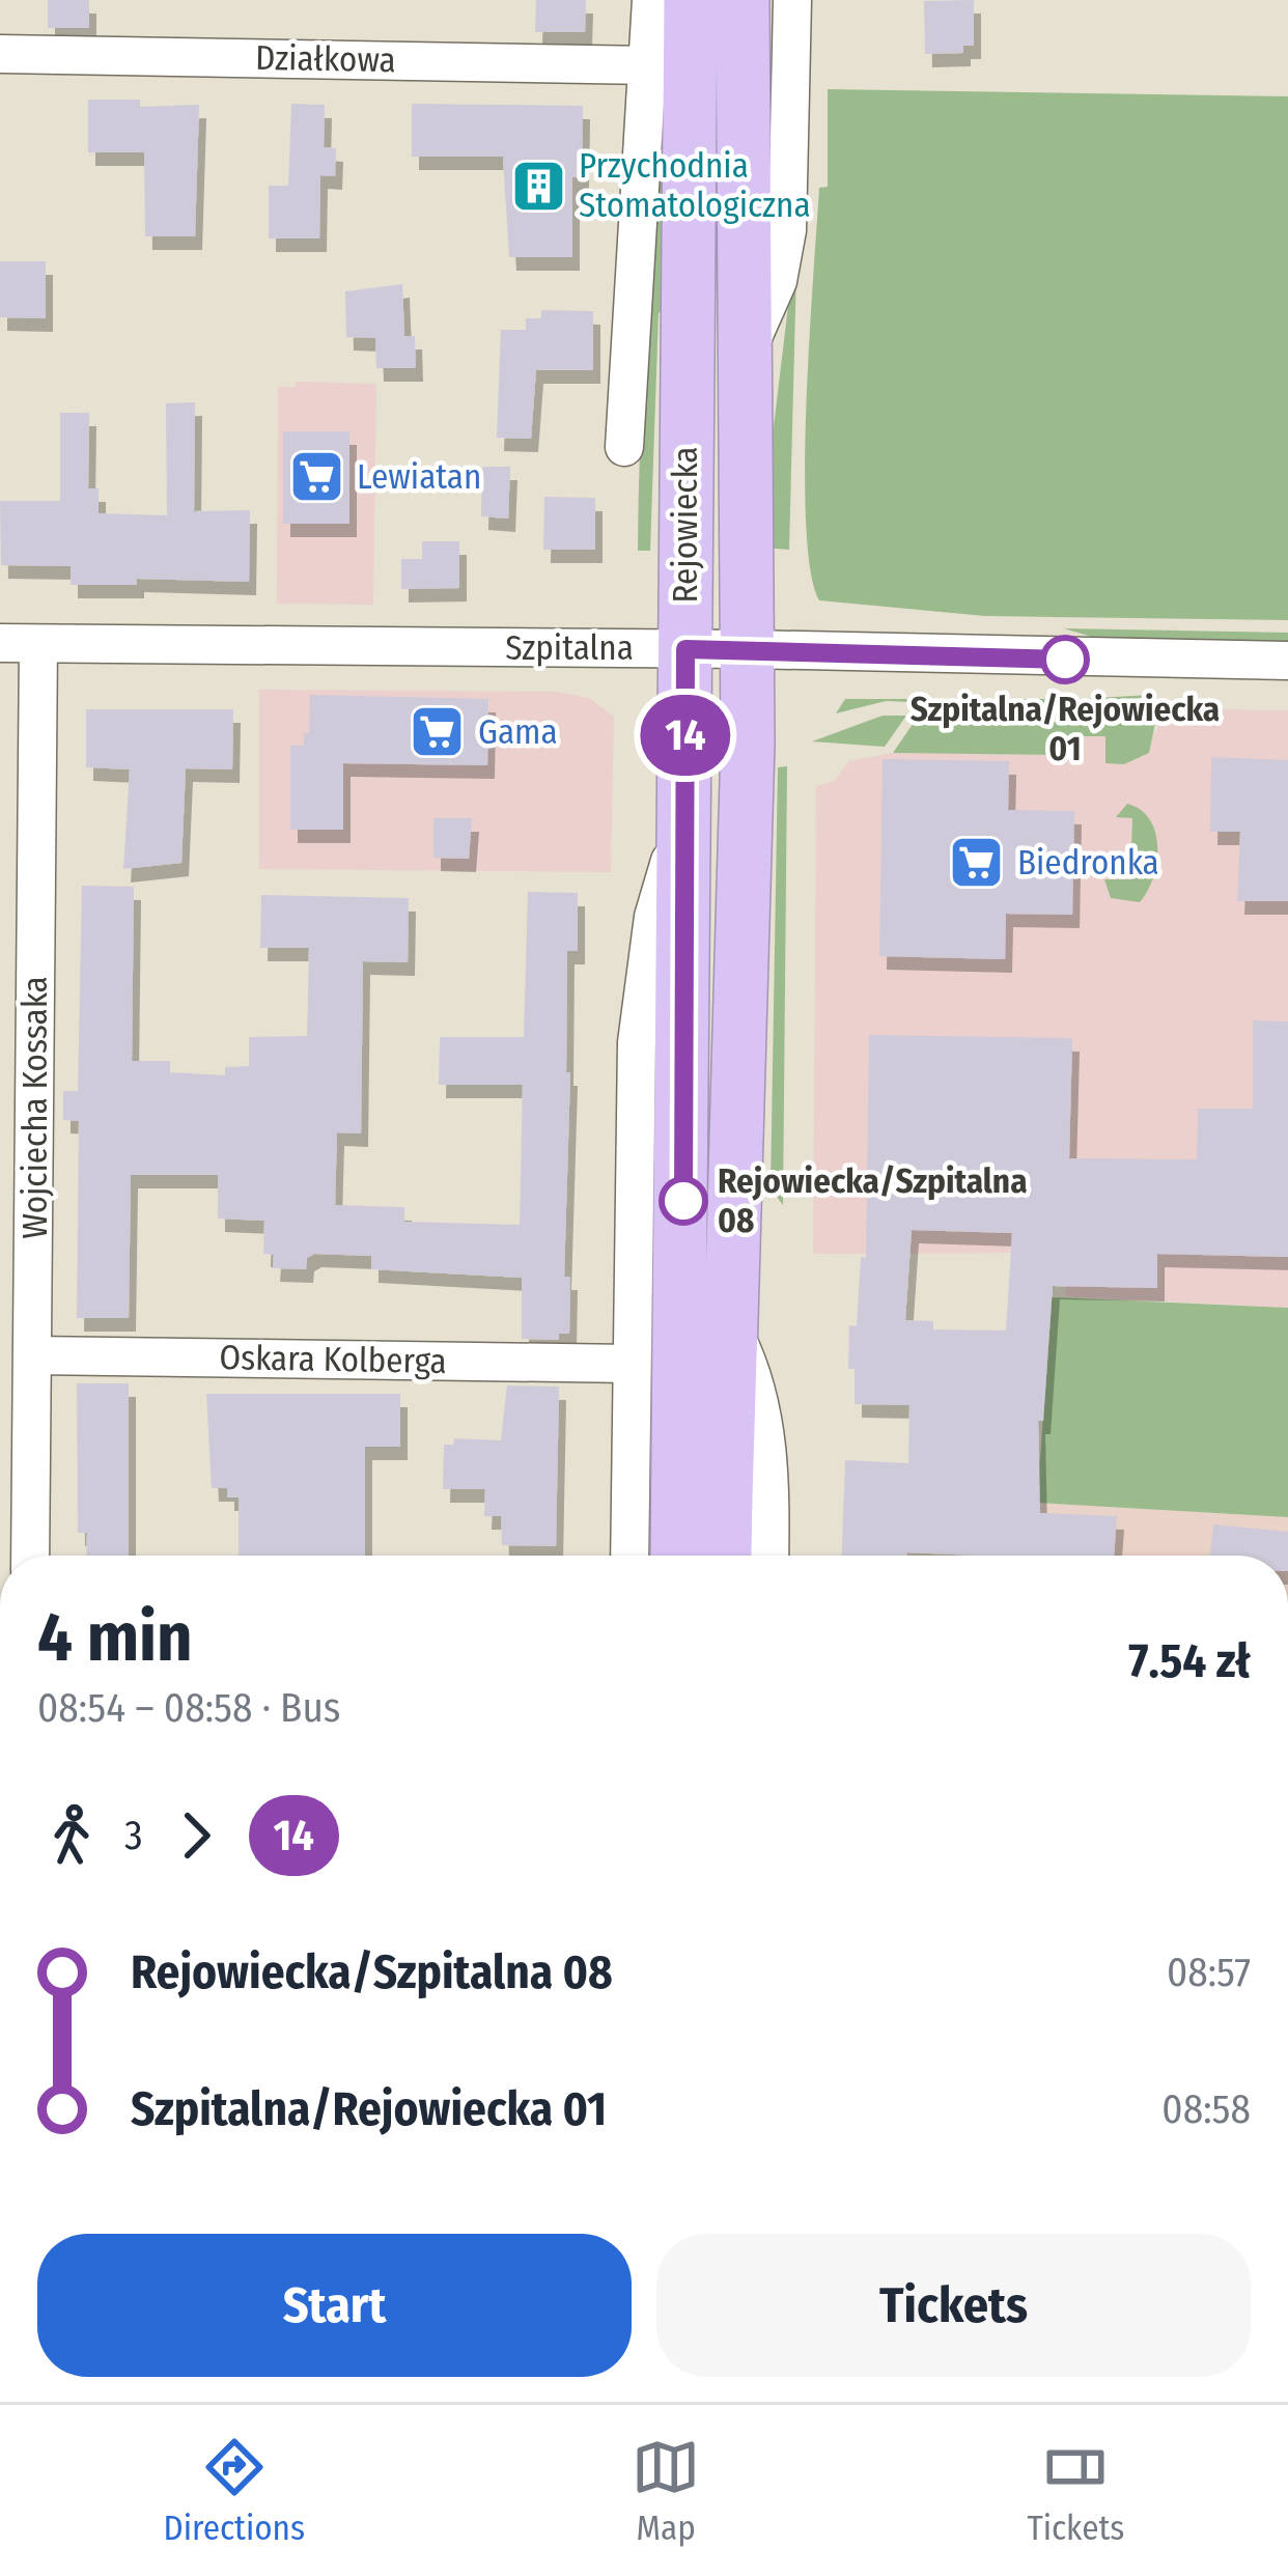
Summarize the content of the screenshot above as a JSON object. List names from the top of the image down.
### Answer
{
  "streets": {
    "highway": ["Rejowiecka"],
    "street": [
      "Działkowa",
      "Szpitalna",
      "Wojciecha Kossaka",
      "Oskara Kolberga"
    ]
  },
  "crossings": [
    ["Rejowiecka", "Szpitalna"],
    ["Szpitalna", "Wojciecha Kossaka"],
    ["Wojciecha Kossaka", "Oskara Kolberga"]
  ],
  "places": {
    "building": ["Przychodnia Stomatologiczna"],
    "supermarket": ["Lewiatan", "Gama", "Biedronka"],
    "other": ["Szpitalna/Rejowiecka 01", "Rejowiecka/Szpitalna 08"]
  },
  "lines": ["bus line 14"],
  "page": {
    "on_map": "14",
    "heading": ["4 min", "08:54 – 08:58 · Bus", "7.54 zł"],
    "legs": ["3", "14"],
    "list": [
      {
        "name": "Rejowiecka/Szpitalna 08",
        "value": "08:57"
      },
      {
        "name": "Szpitalna/Rejowiecka 01",
        "value": "08:58"
      }
    ],
    "buttons": ["Start", "Tickets"],
    "tabs": ["Directions", "Map", "Tickets"]
  }
}
